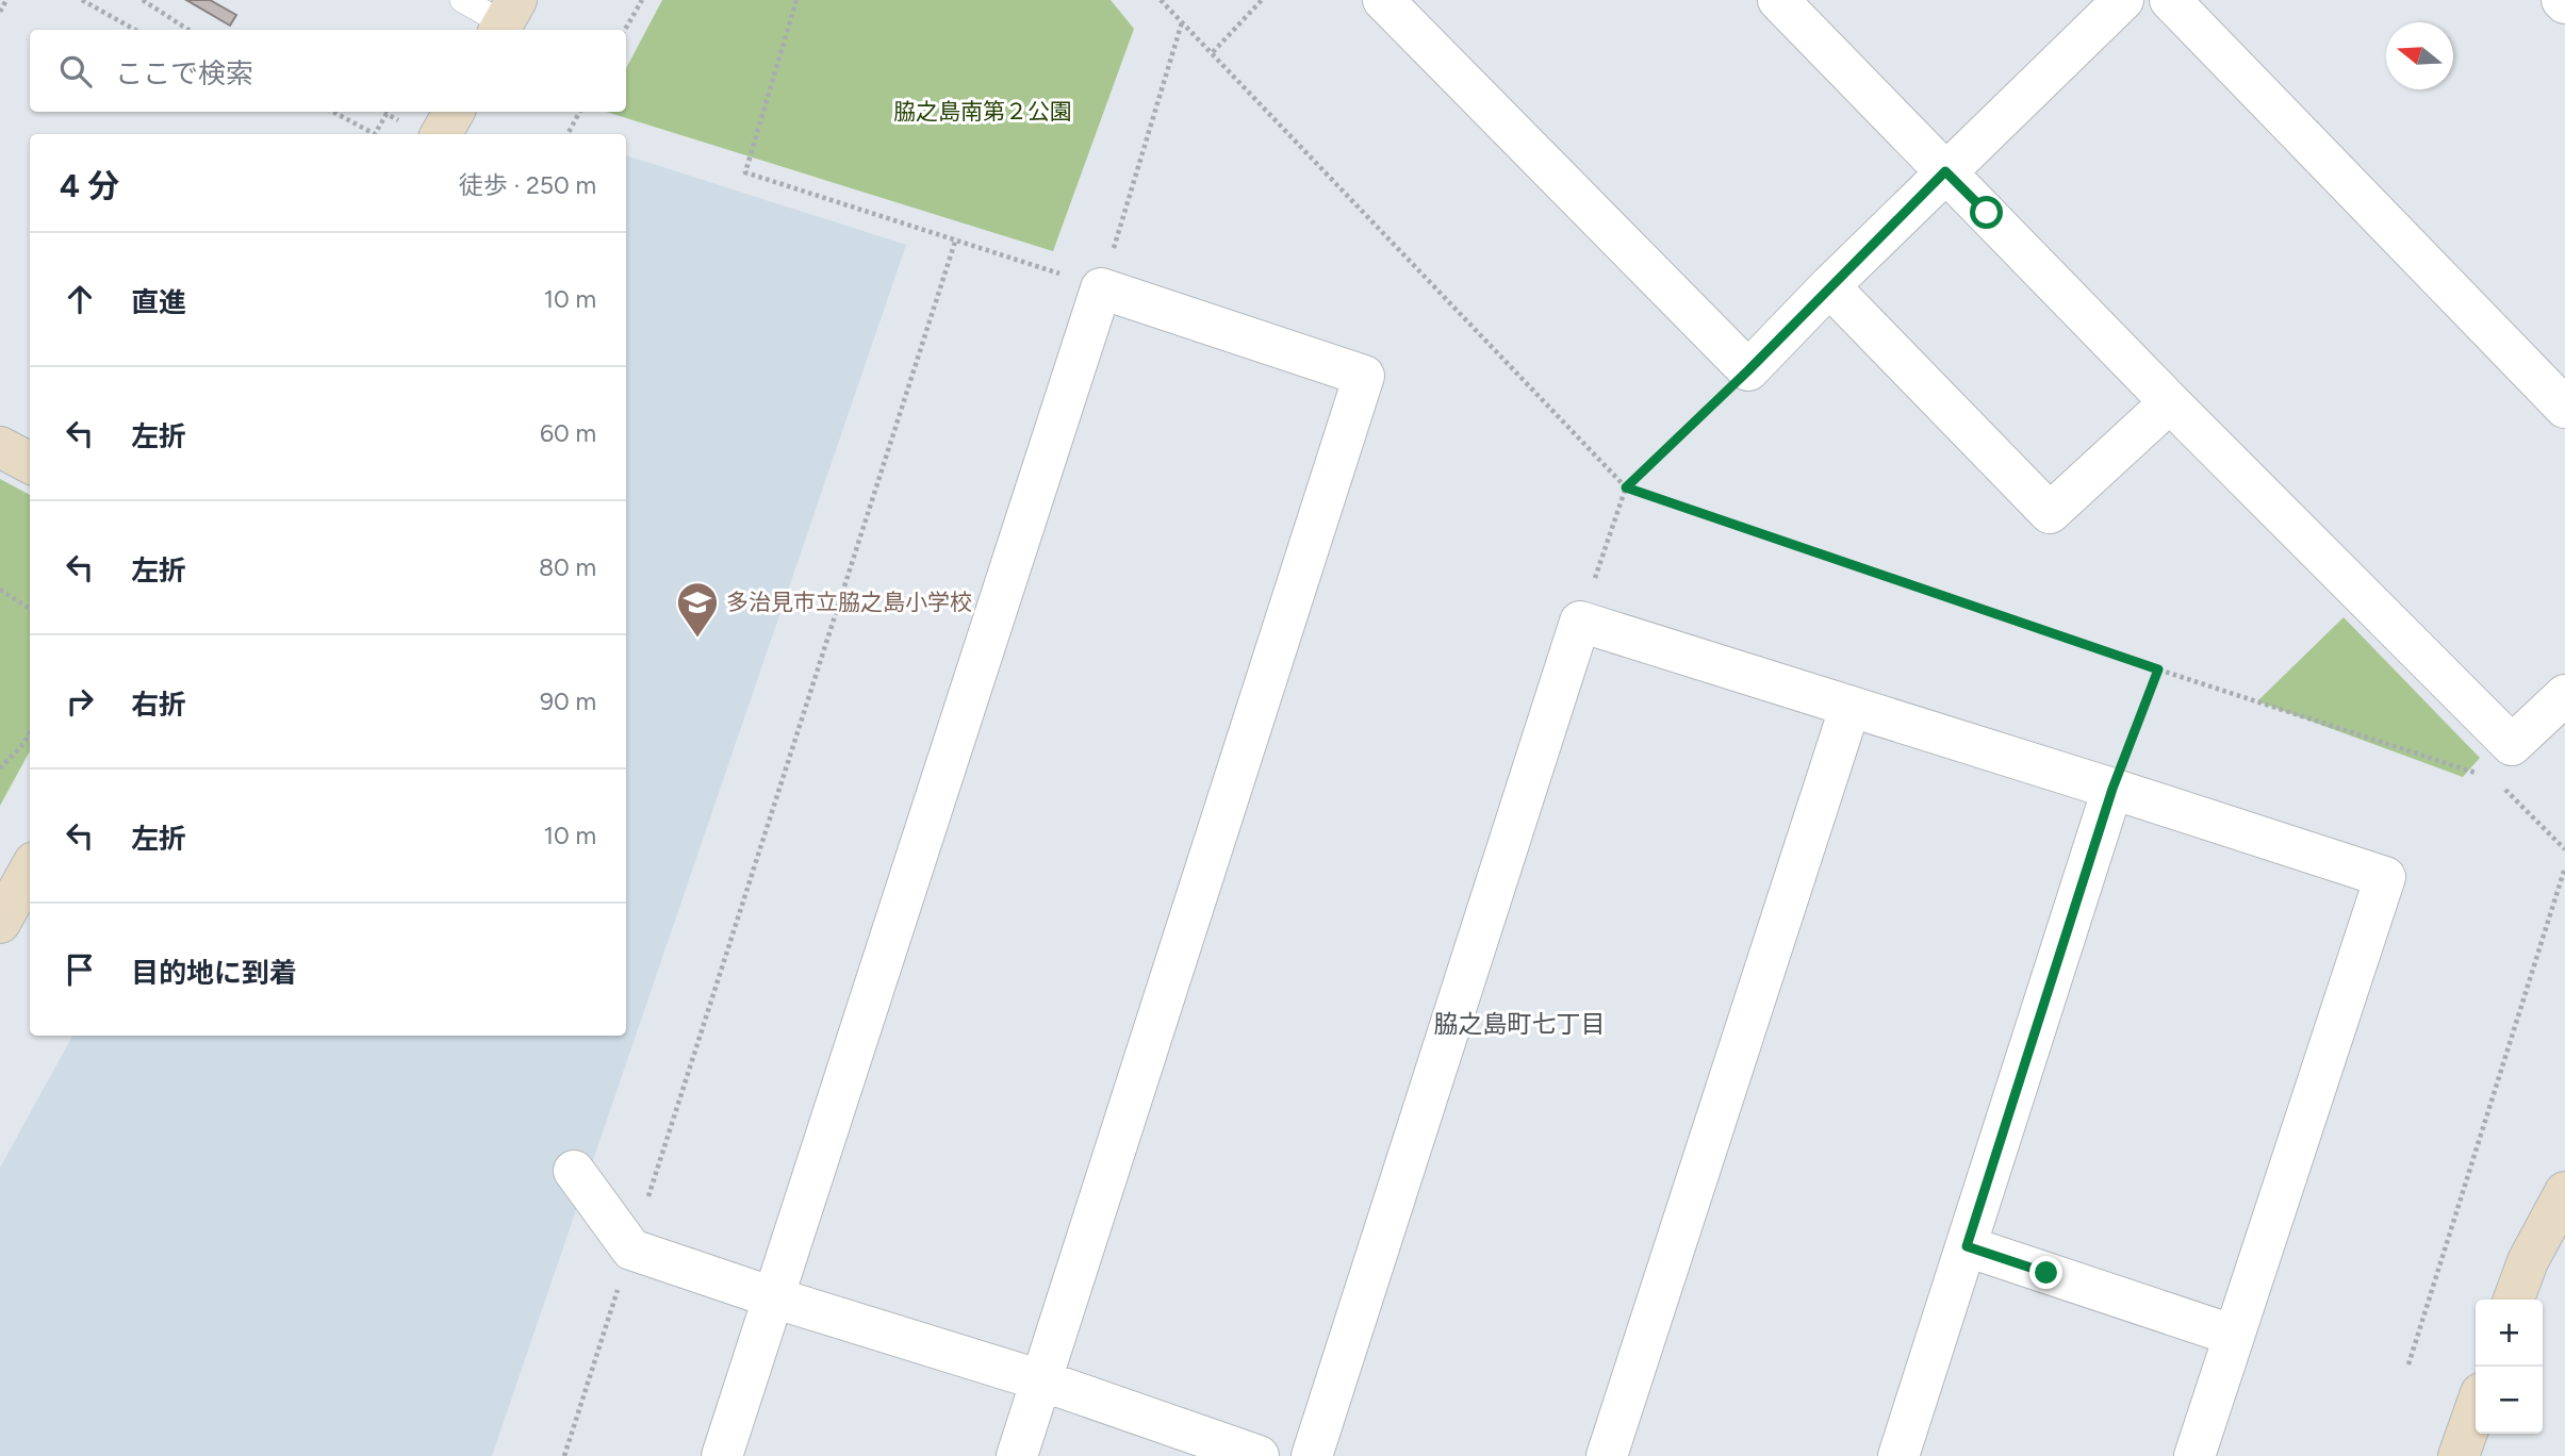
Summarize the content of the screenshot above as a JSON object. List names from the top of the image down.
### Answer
{
  "districts": ["脇之島町七丁目"],
  "parks": ["脇之島南第２公園"],
  "places": {
    "school or university": ["多治見市立脇之島小学校"]
  },
  "north": "left",
  "page": {
    "search": "ここで検索",
    "heading": ["4 分", "徒歩 · 250 m"],
    "list": [
      ["直進", "10 m"],
      ["左折", "60 m"],
      ["左折", "80 m"],
      ["右折", "90 m"],
      ["左折", "10 m"],
      "目的地に到着"
    ],
    "map_buttons": ["+", "−"]
  }
}
